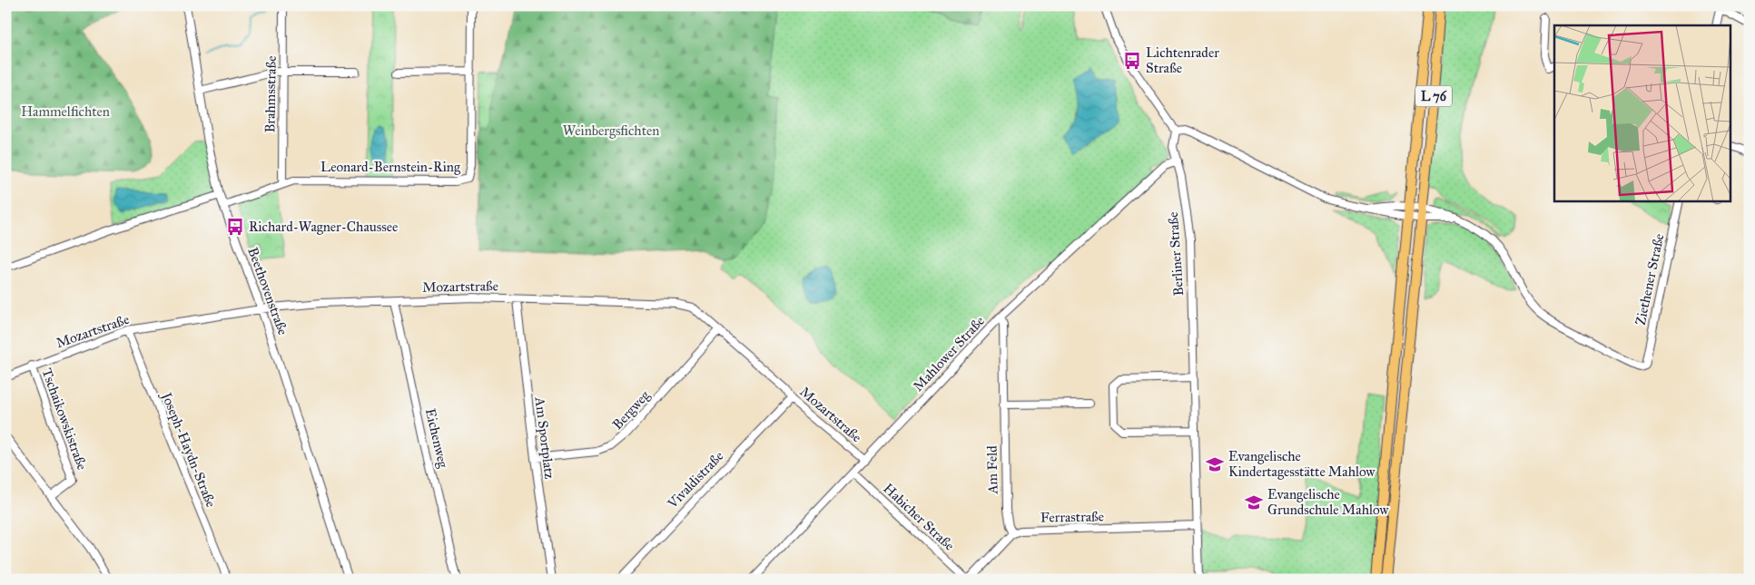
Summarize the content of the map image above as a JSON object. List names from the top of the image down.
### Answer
{
  "streets": {
    "main road": ["L 76"],
    "street": [
      "Brahmsstraße",
      "Leonard-Bernstein-Ring",
      "Berliner Straße",
      "Ziethener Straße",
      "Mozartstraße",
      "Beethovenstraße",
      "Mahlower Straße",
      "Bergweg",
      "Tschaikowskistraße",
      "Eichenweg",
      "Am Sportplatz",
      "Joseph-Haydn-Straße",
      "Am Feld",
      "Vivaldistraße",
      "Habicher Straße",
      "Ferrastraße"
    ]
  },
  "crossings": [
    ["Brahmsstraße", "Leonard-Bernstein-Ring"],
    ["L 76", "Ziethener Straße"],
    ["Leonard-Bernstein-Ring", "Beethovenstraße"],
    ["Berliner Straße", "Mahlower Straße"],
    ["Berliner Straße", "Ferrastraße"],
    ["Mozartstraße", "Beethovenstraße"],
    ["Mozartstraße", "Mahlower Straße"],
    ["Mozartstraße", "Bergweg"],
    ["Mozartstraße", "Tschaikowskistraße"],
    ["Mozartstraße", "Eichenweg"],
    ["Mozartstraße", "Am Sportplatz"],
    ["Mozartstraße", "Joseph-Haydn-Straße"],
    ["Mozartstraße", "Vivaldistraße"],
    ["Mahlower Straße", "Am Feld"],
    ["Mahlower Straße", "Habicher Straße"],
    ["Bergweg", "Am Sportplatz"],
    ["Am Feld", "Ferrastraße"],
    ["Habicher Straße", "Ferrastraße"]
  ],
  "parks": ["Hammelfichten", "Weinbergsfichten"],
  "places": {
    "bus stop": ["Lichtenrader Straße", "Richard-Wagner-Chaussee"],
    "school or university": ["Evangelische Kindertagesstätte Mahlow", "Evangelische Grundschule Mahlow"]
  }
}
